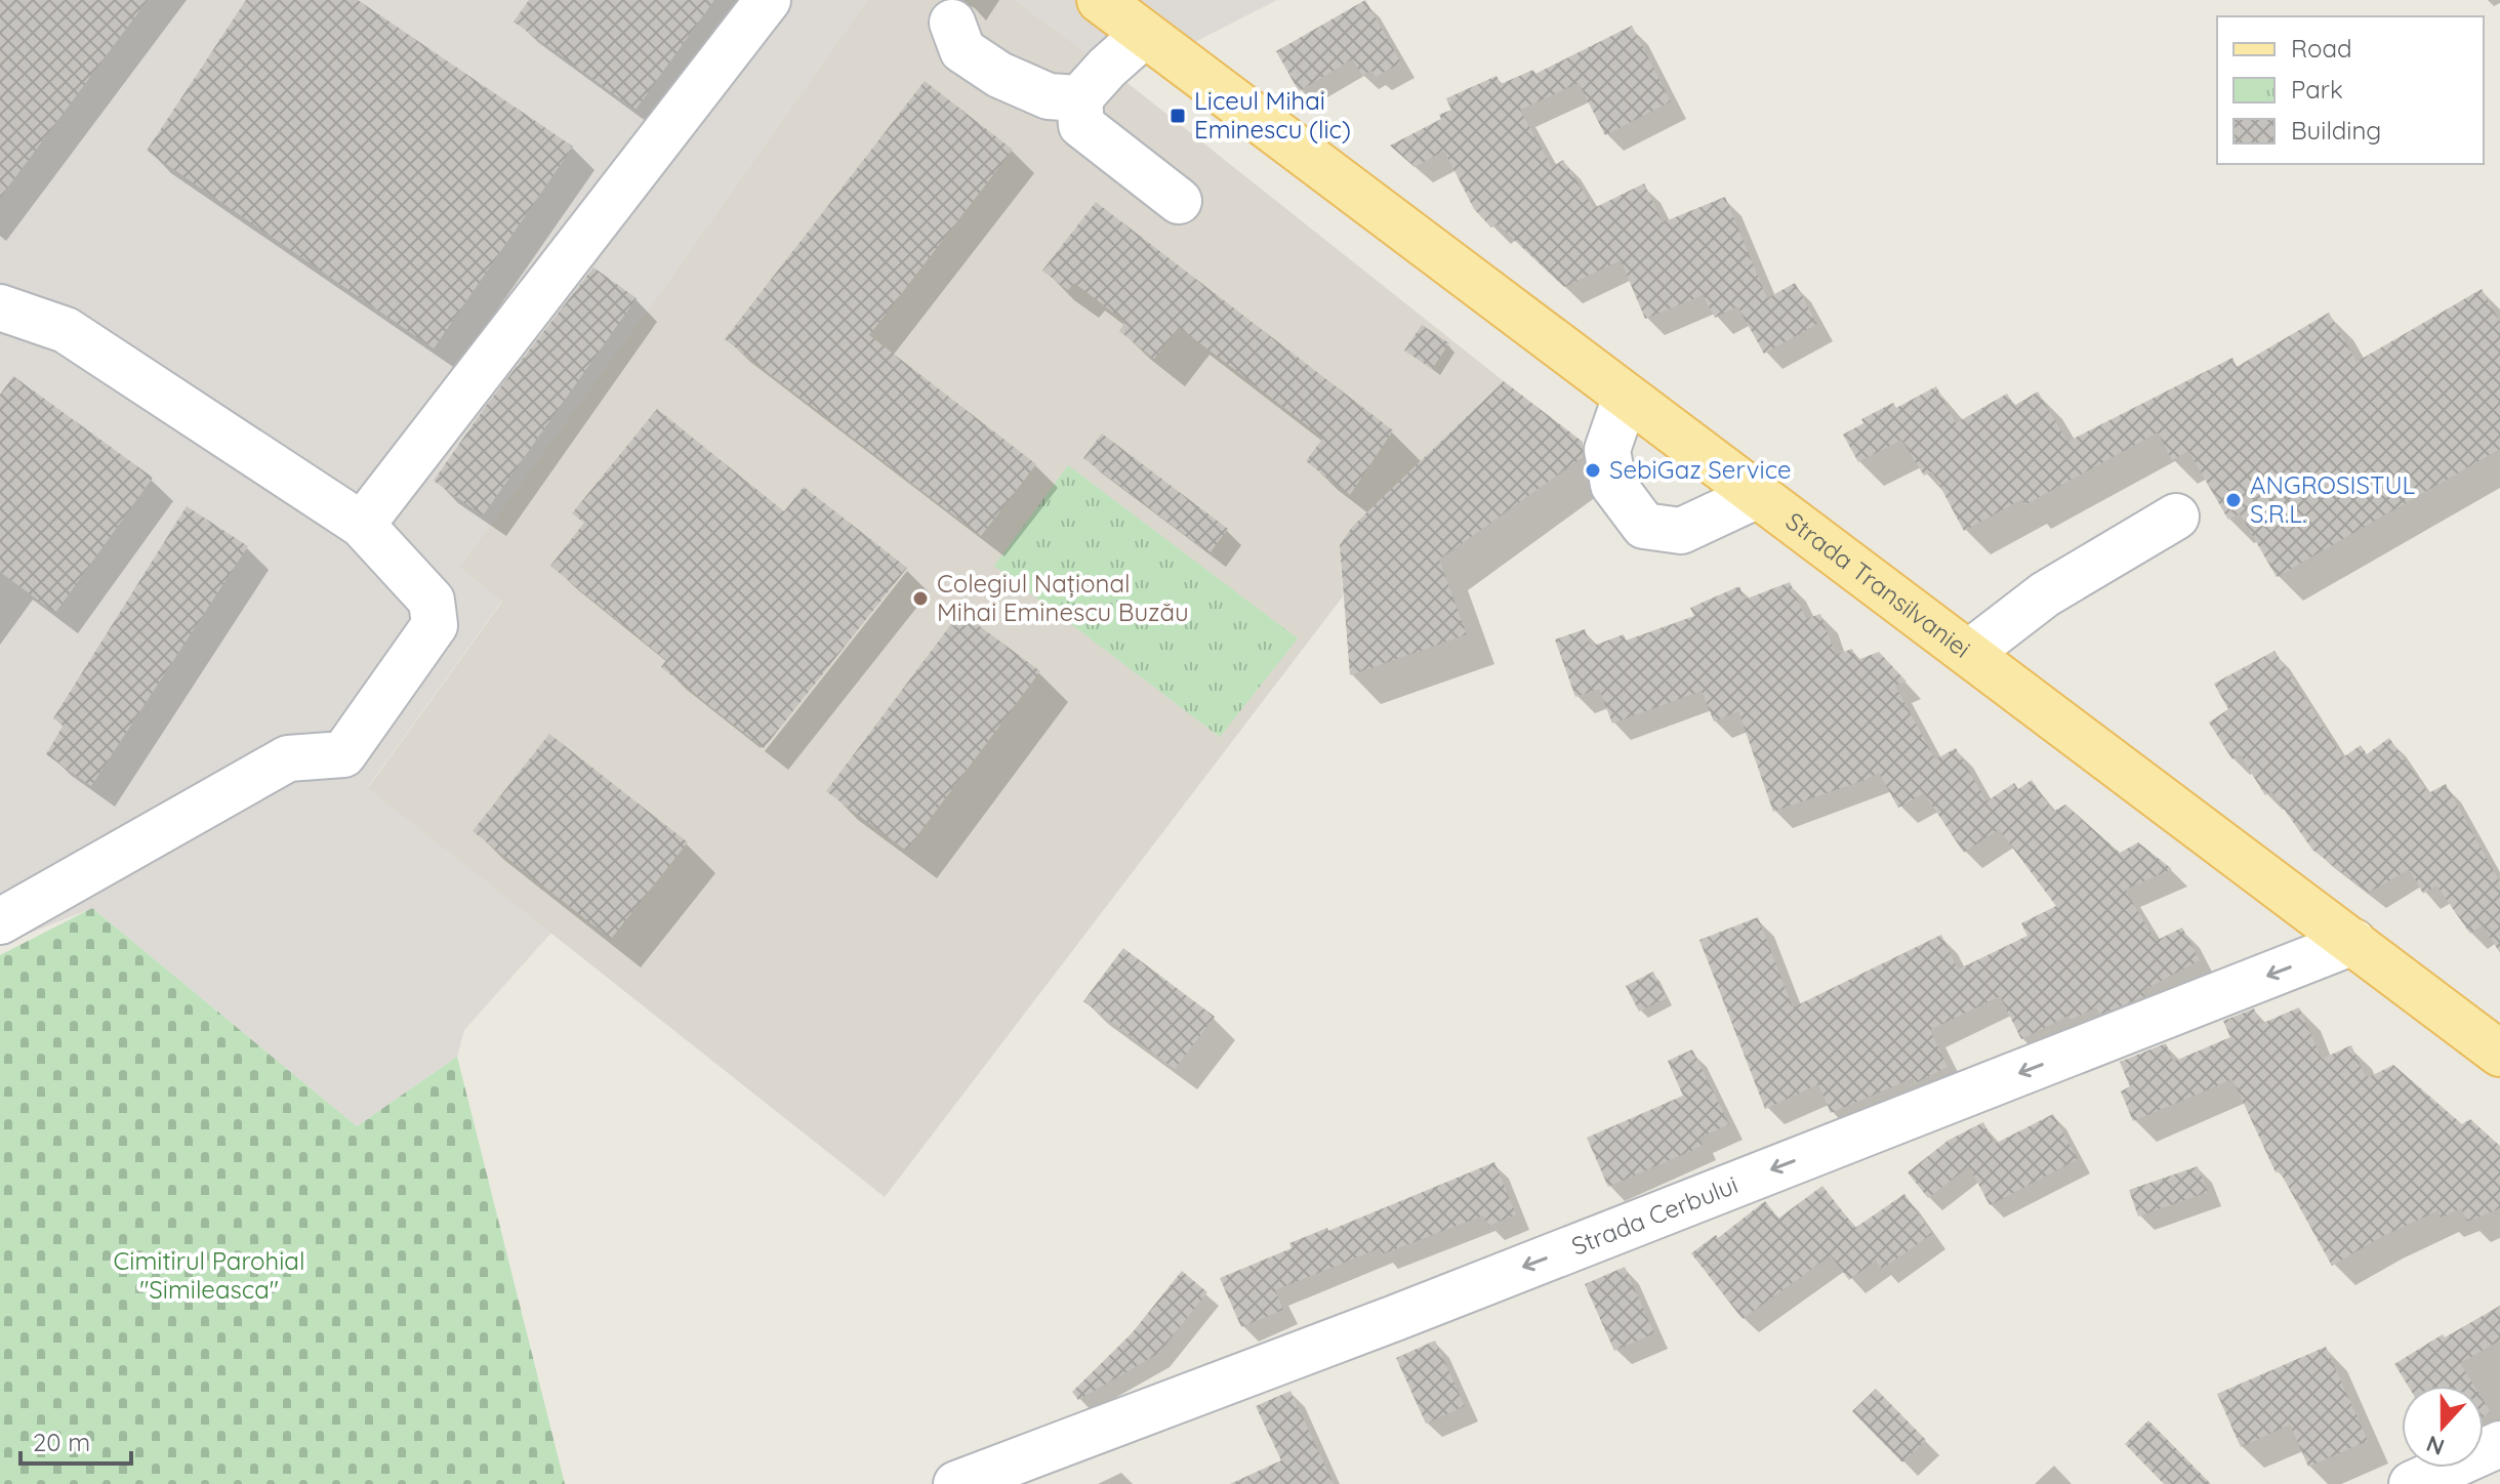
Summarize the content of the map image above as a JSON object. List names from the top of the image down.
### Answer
{
  "streets": {
    "main road": ["Strada Transilvaniei"],
    "street": ["Strada Cerbului"]
  },
  "crossings": [
    ["Strada Transilvaniei", "Strada Cerbului"]
  ],
  "one_way": ["Strada Cerbului"],
  "parks": ["Cimitirul Parohial \"Simileasca\""],
  "places": {
    "transit": ["Liceul Mihai Eminescu (lic)"],
    "other": ["SebiGaz Service", "ANGROSISTUL S.R.L.", "Colegiul Național Mihai Eminescu Buzău"]
  },
  "legend": ["Road", "Park", "Building"],
  "scale_bar": "20 m",
  "north": "bottom"
}
